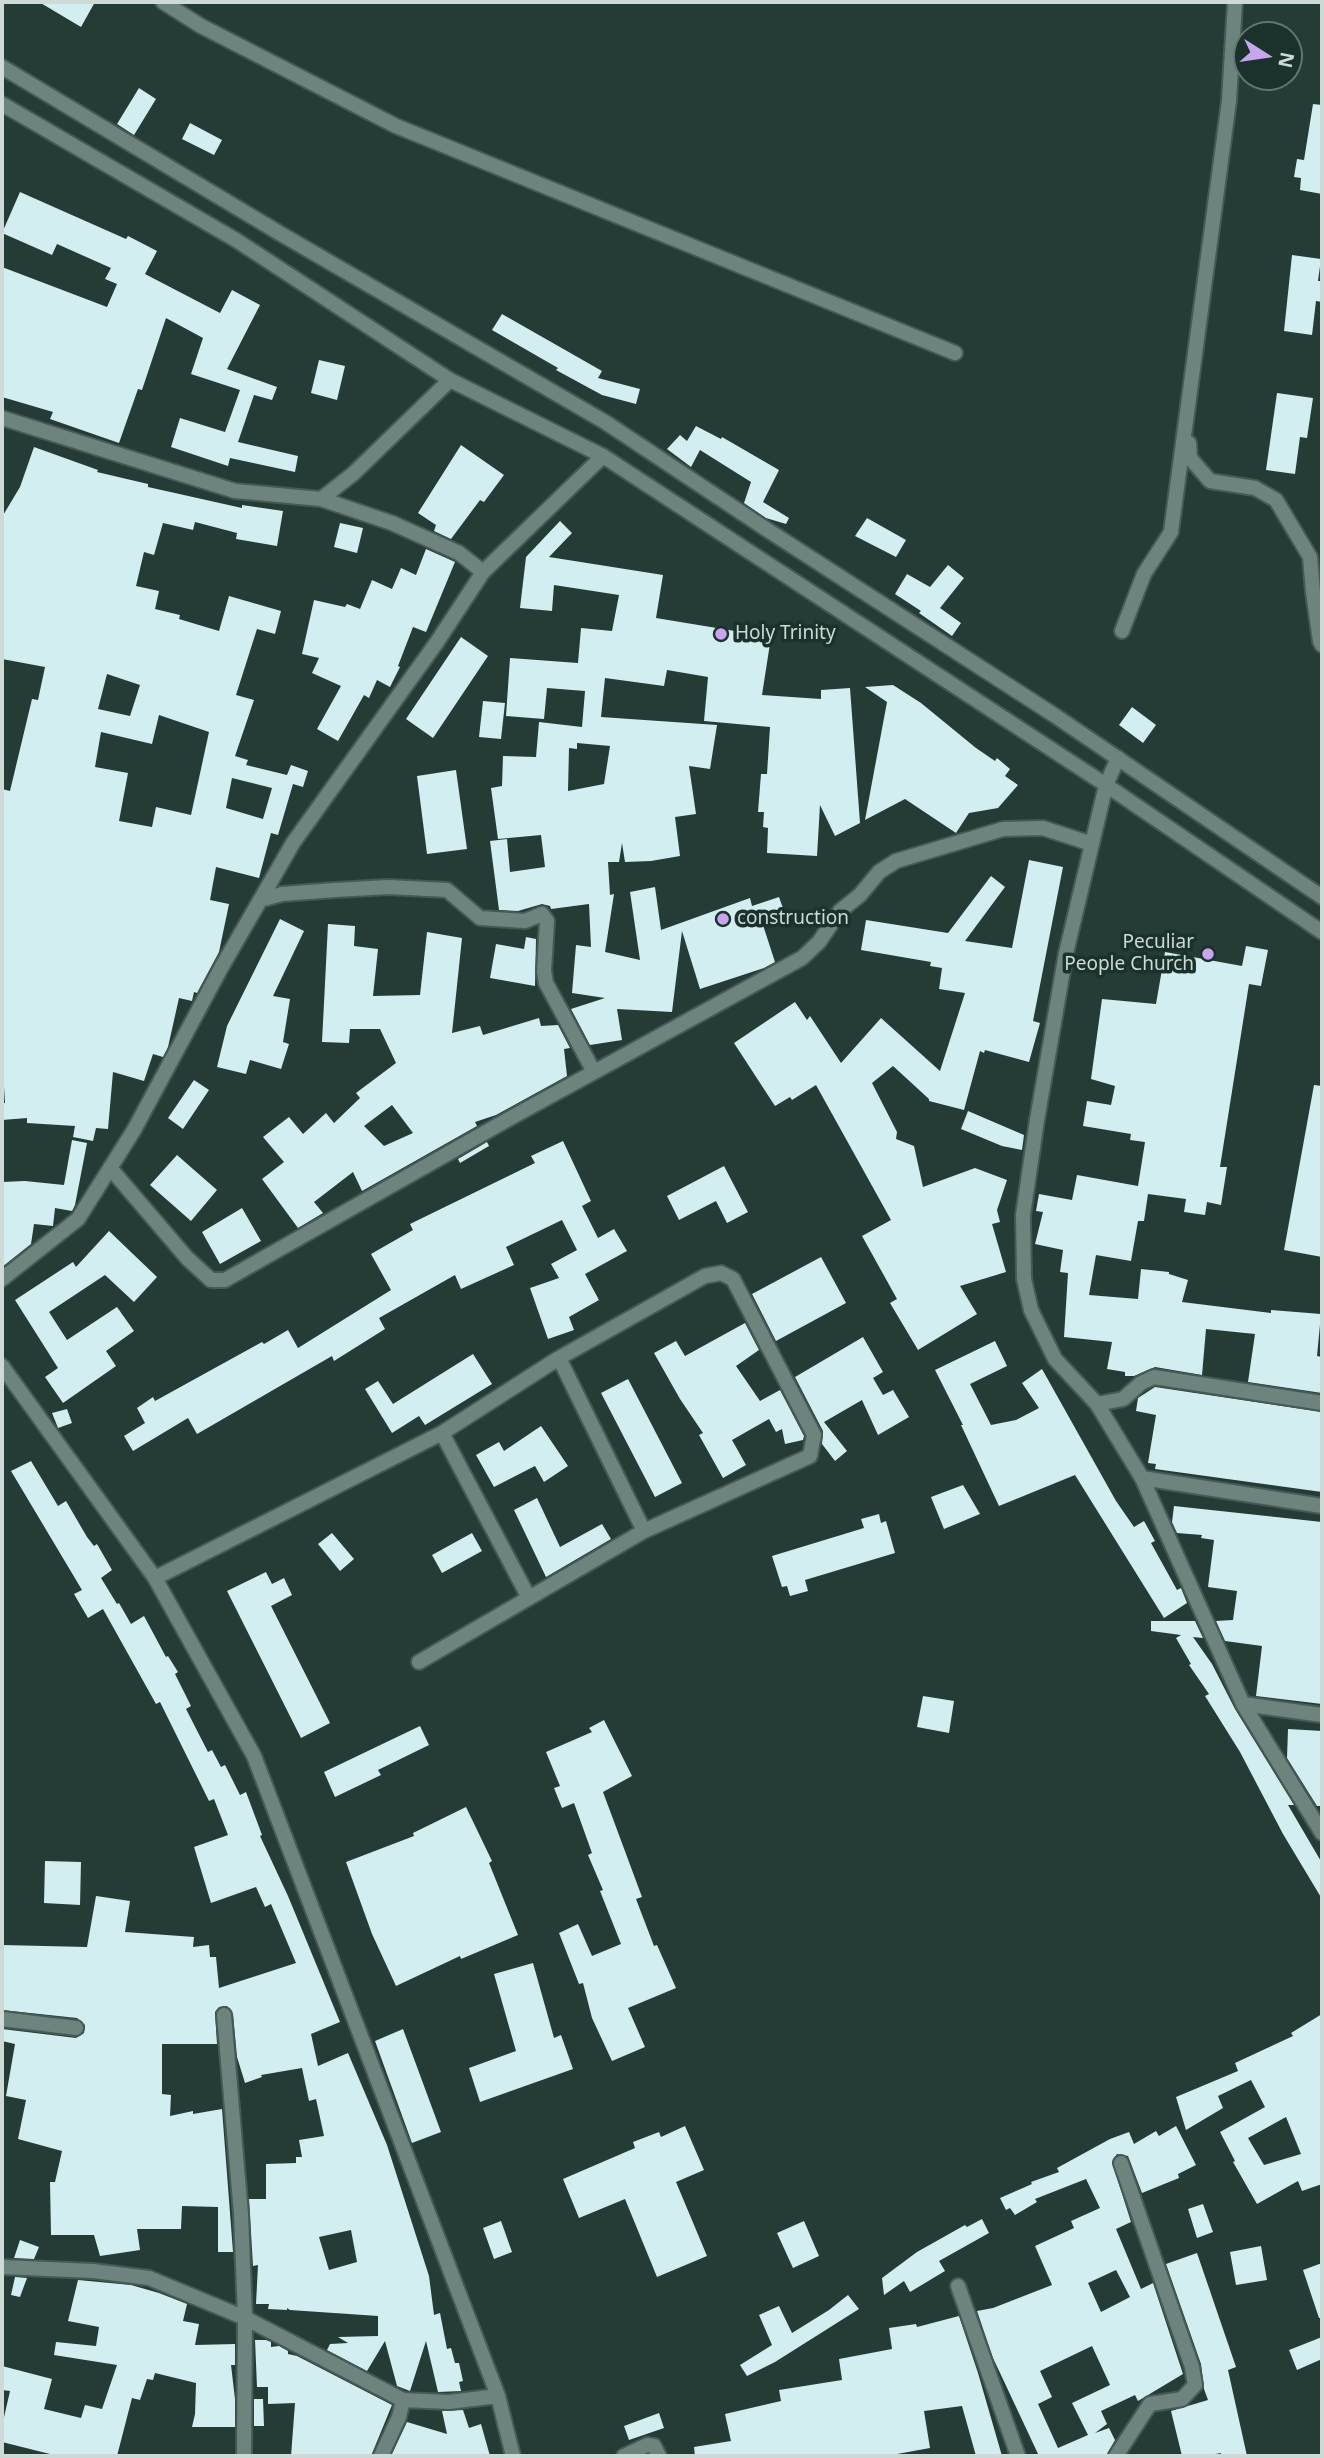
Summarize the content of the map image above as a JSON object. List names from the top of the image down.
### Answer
{
  "places": ["Holy Trinity", "construction", "Peculiar People Church"],
  "north": "right"
}
